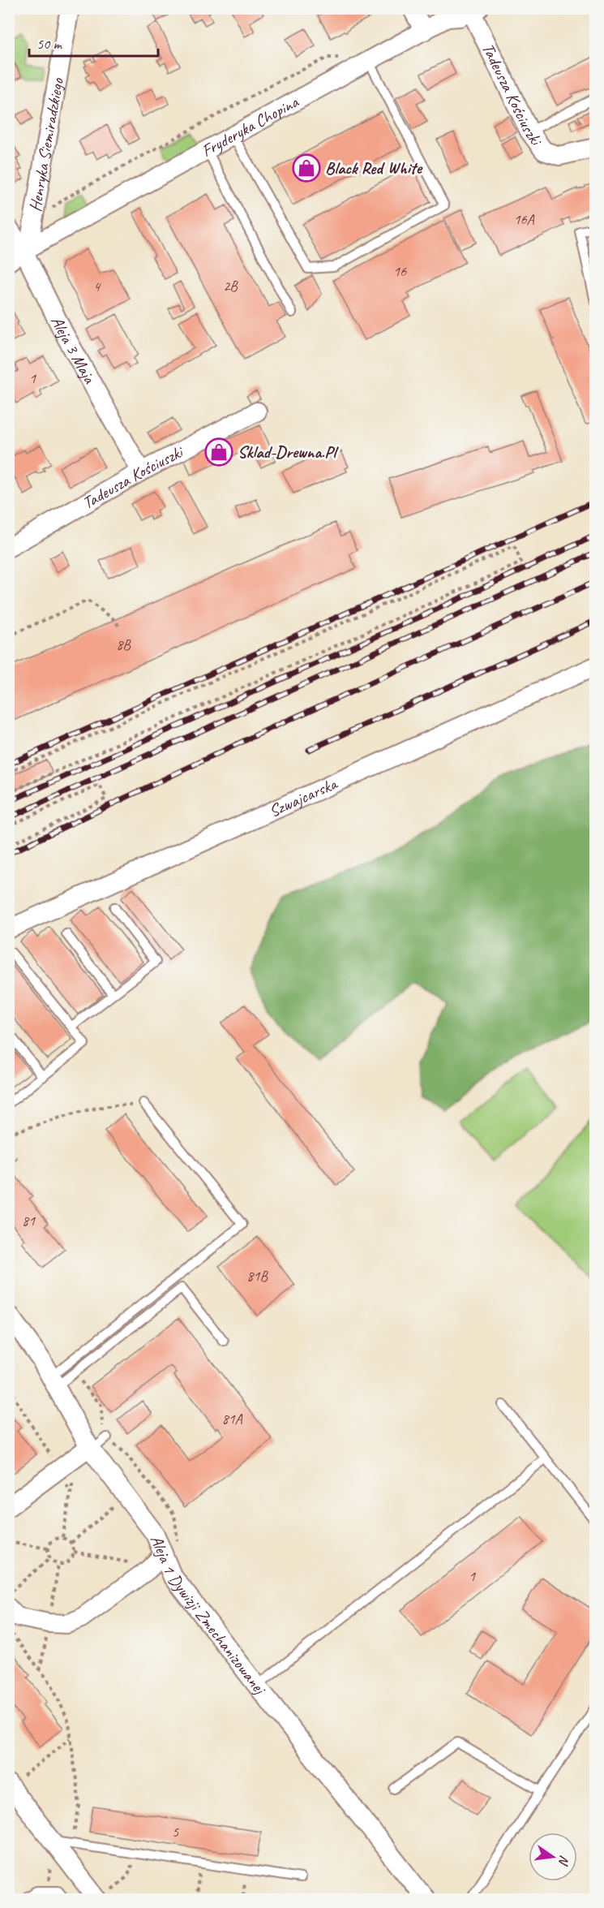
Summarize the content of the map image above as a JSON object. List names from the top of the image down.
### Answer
{
  "streets": {
    "street": [
      "Tadeusza Kościuszki",
      "Fryderyka Chopina",
      "Henryka Siemiradzkiego",
      "Aleja 3 Maja",
      "Szwajcarska",
      "Aleja 1 Dywizji Zmechanizowanej"
    ]
  },
  "crossings": [
    ["Tadeusza Kościuszki", "Fryderyka Chopina"],
    ["Tadeusza Kościuszki", "Aleja 3 Maja"],
    ["Fryderyka Chopina", "Henryka Siemiradzkiego"],
    ["Fryderyka Chopina", "Aleja 3 Maja"],
    ["Henryka Siemiradzkiego", "Aleja 3 Maja"]
  ],
  "places": {
    "shop": ["Black Red White", "Sklad-Drewna.Pl"]
  },
  "house_numbers": [
    "16A",
    "16",
    "2B",
    "4",
    "1",
    "8B",
    "81",
    "81B",
    "81A",
    "1",
    "5"
  ],
  "scale_bar": "50 m",
  "north": "right"
}
